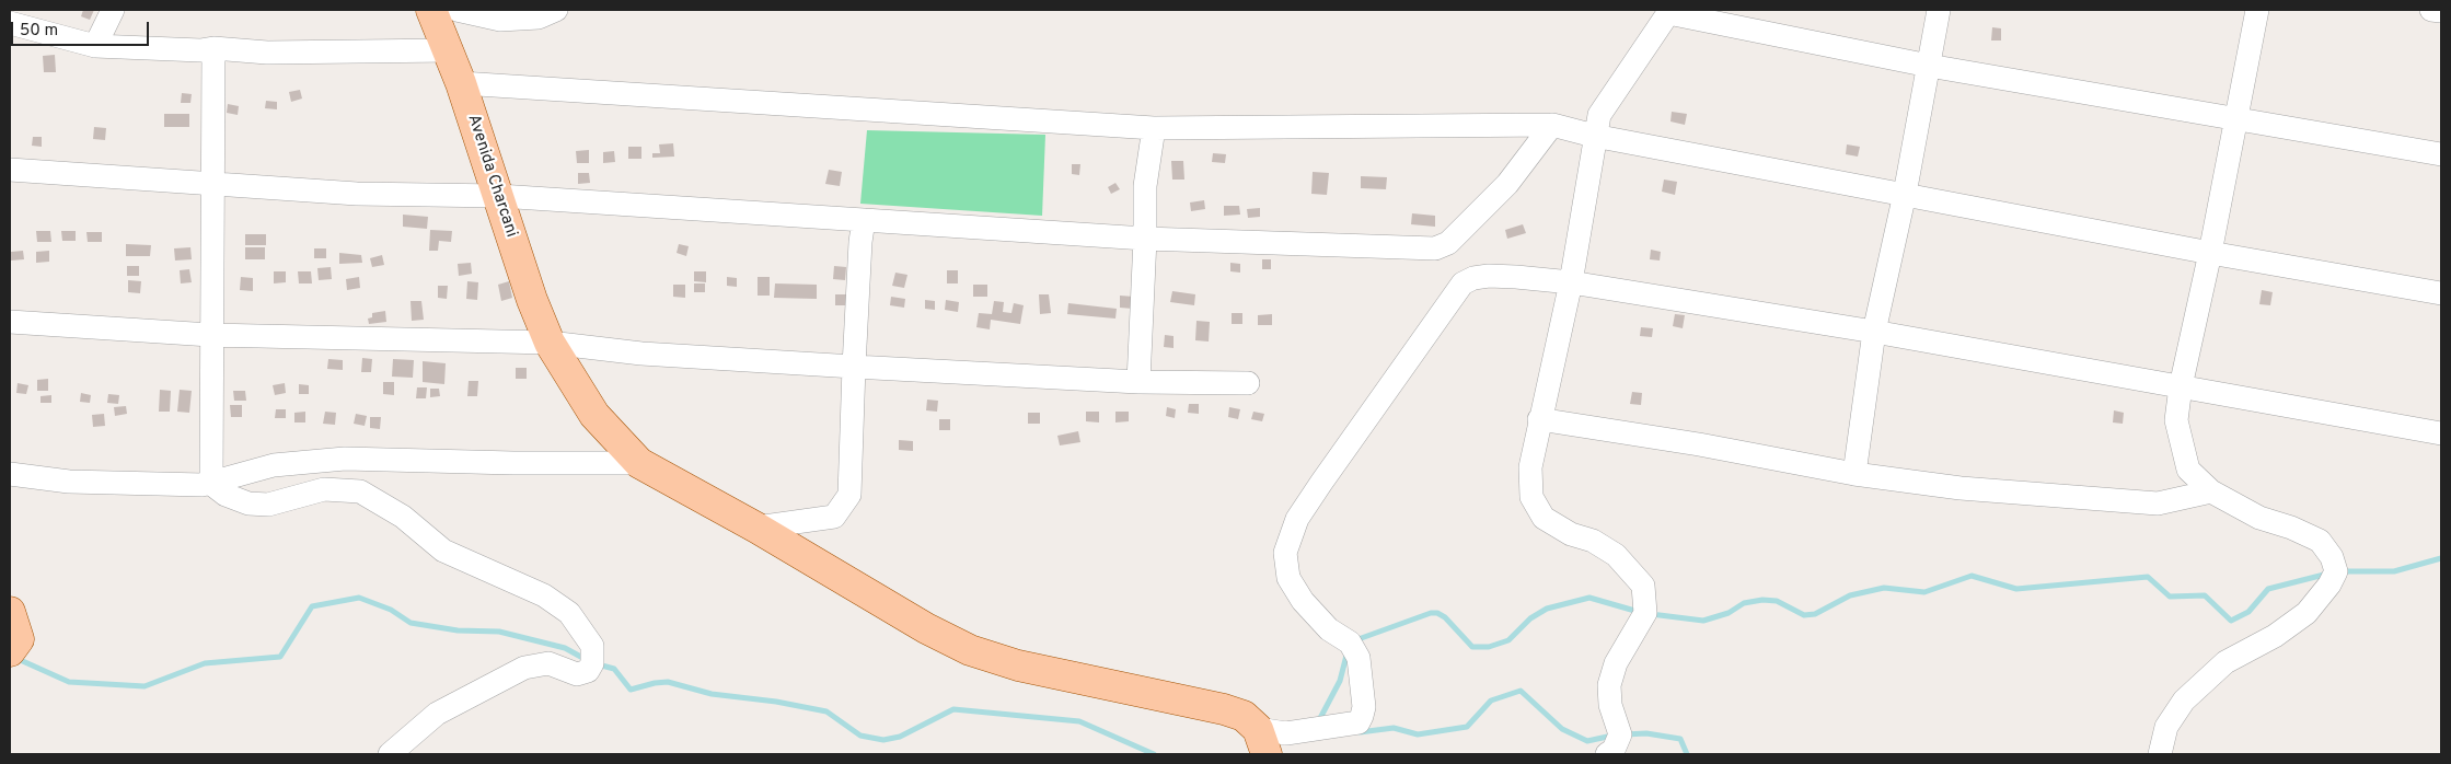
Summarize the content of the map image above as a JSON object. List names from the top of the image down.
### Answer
{
  "streets": {
    "main road": ["Avenida Charcani"]
  },
  "scale_bar": "50 m"
}
